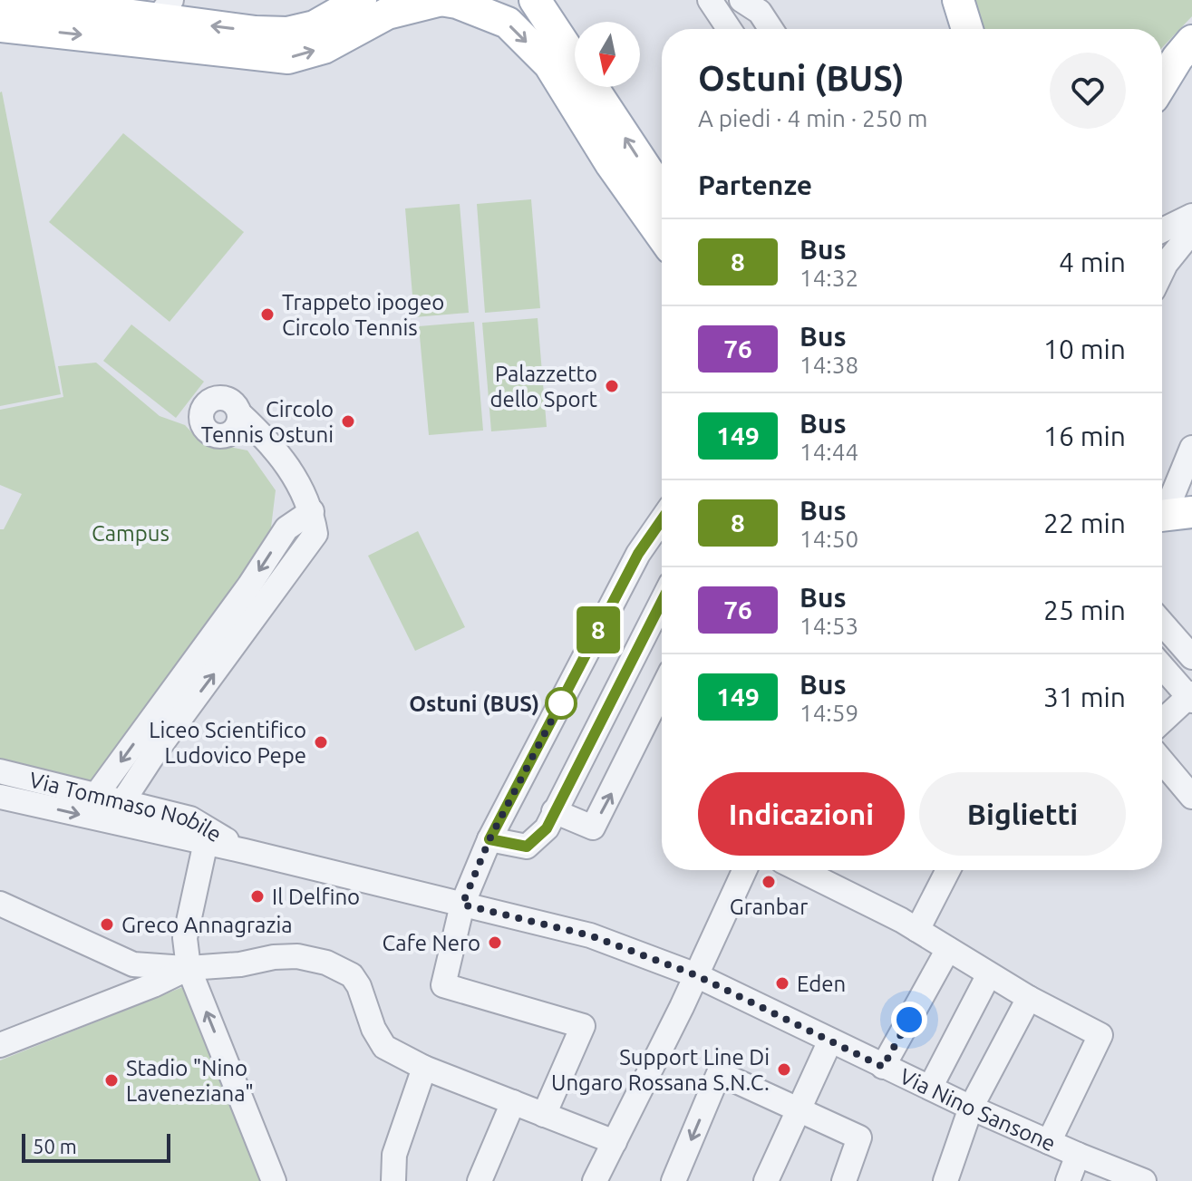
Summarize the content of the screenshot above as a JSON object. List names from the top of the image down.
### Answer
{
  "streets": {
    "street": ["Via Tommaso Nobile", "Via Nino Sansone"]
  },
  "crossings": [
    ["Via Tommaso Nobile", "Via Nino Sansone"]
  ],
  "parks": ["Campus"],
  "places": [
    "Trappeto ipogeo Circolo Tennis",
    "Palazzetto dello Sport",
    "Circolo Tennis Ostuni",
    "Ostuni (BUS)",
    "Liceo Scientifico Ludovico Pepe",
    "Granbar",
    "Il Delfino",
    "Greco Annagrazia",
    "Cafe Nero",
    "Eden",
    "Support Line Di Ungaro Rossana S.N.C.",
    "Stadio \"Nino Laveneziana\""
  ],
  "lines": ["bus line 8"],
  "scale_bar": "50 m",
  "north": "bottom",
  "page": {
    "on_map": "8",
    "heading": [
      ["Ostuni (BUS)", "A piedi · 4 min · 250 m"],
      "Partenze"
    ],
    "list": [
      {
        "mark": "8",
        "name": "Bus",
        "note": "14:32",
        "value": "4 min"
      },
      {
        "mark": "76",
        "name": "Bus",
        "note": "14:38",
        "value": "10 min"
      },
      {
        "mark": "149",
        "name": "Bus",
        "note": "14:44",
        "value": "16 min"
      },
      {
        "mark": "8",
        "name": "Bus",
        "note": "14:50",
        "value": "22 min"
      },
      {
        "mark": "76",
        "name": "Bus",
        "note": "14:53",
        "value": "25 min"
      },
      {
        "mark": "149",
        "name": "Bus",
        "note": "14:59",
        "value": "31 min"
      }
    ],
    "buttons": ["Indicazioni", "Biglietti"],
    "scale": "50 m"
  }
}
